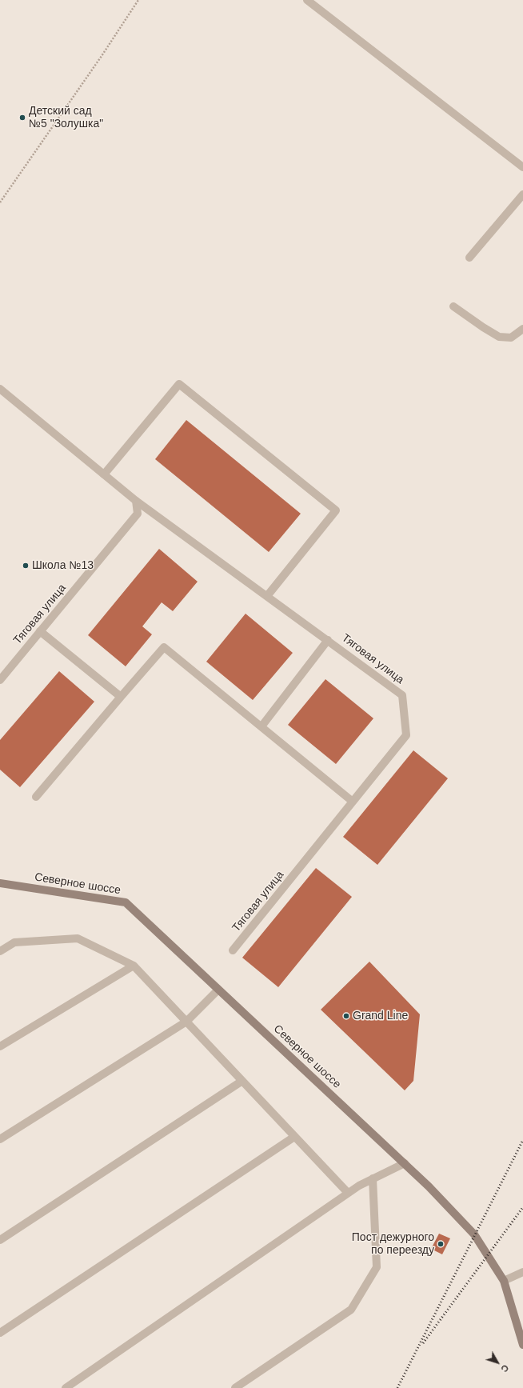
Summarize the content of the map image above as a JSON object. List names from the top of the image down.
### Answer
{
  "streets": {
    "main road": ["Северное шоссе"],
    "street": ["Тяговая улица"]
  },
  "places": [
    "Детский сад №5 \"Золушка\"",
    "Школа №13",
    "Grand Line",
    "Пост дежурного по переезду"
  ],
  "north": "bottom right"
}
